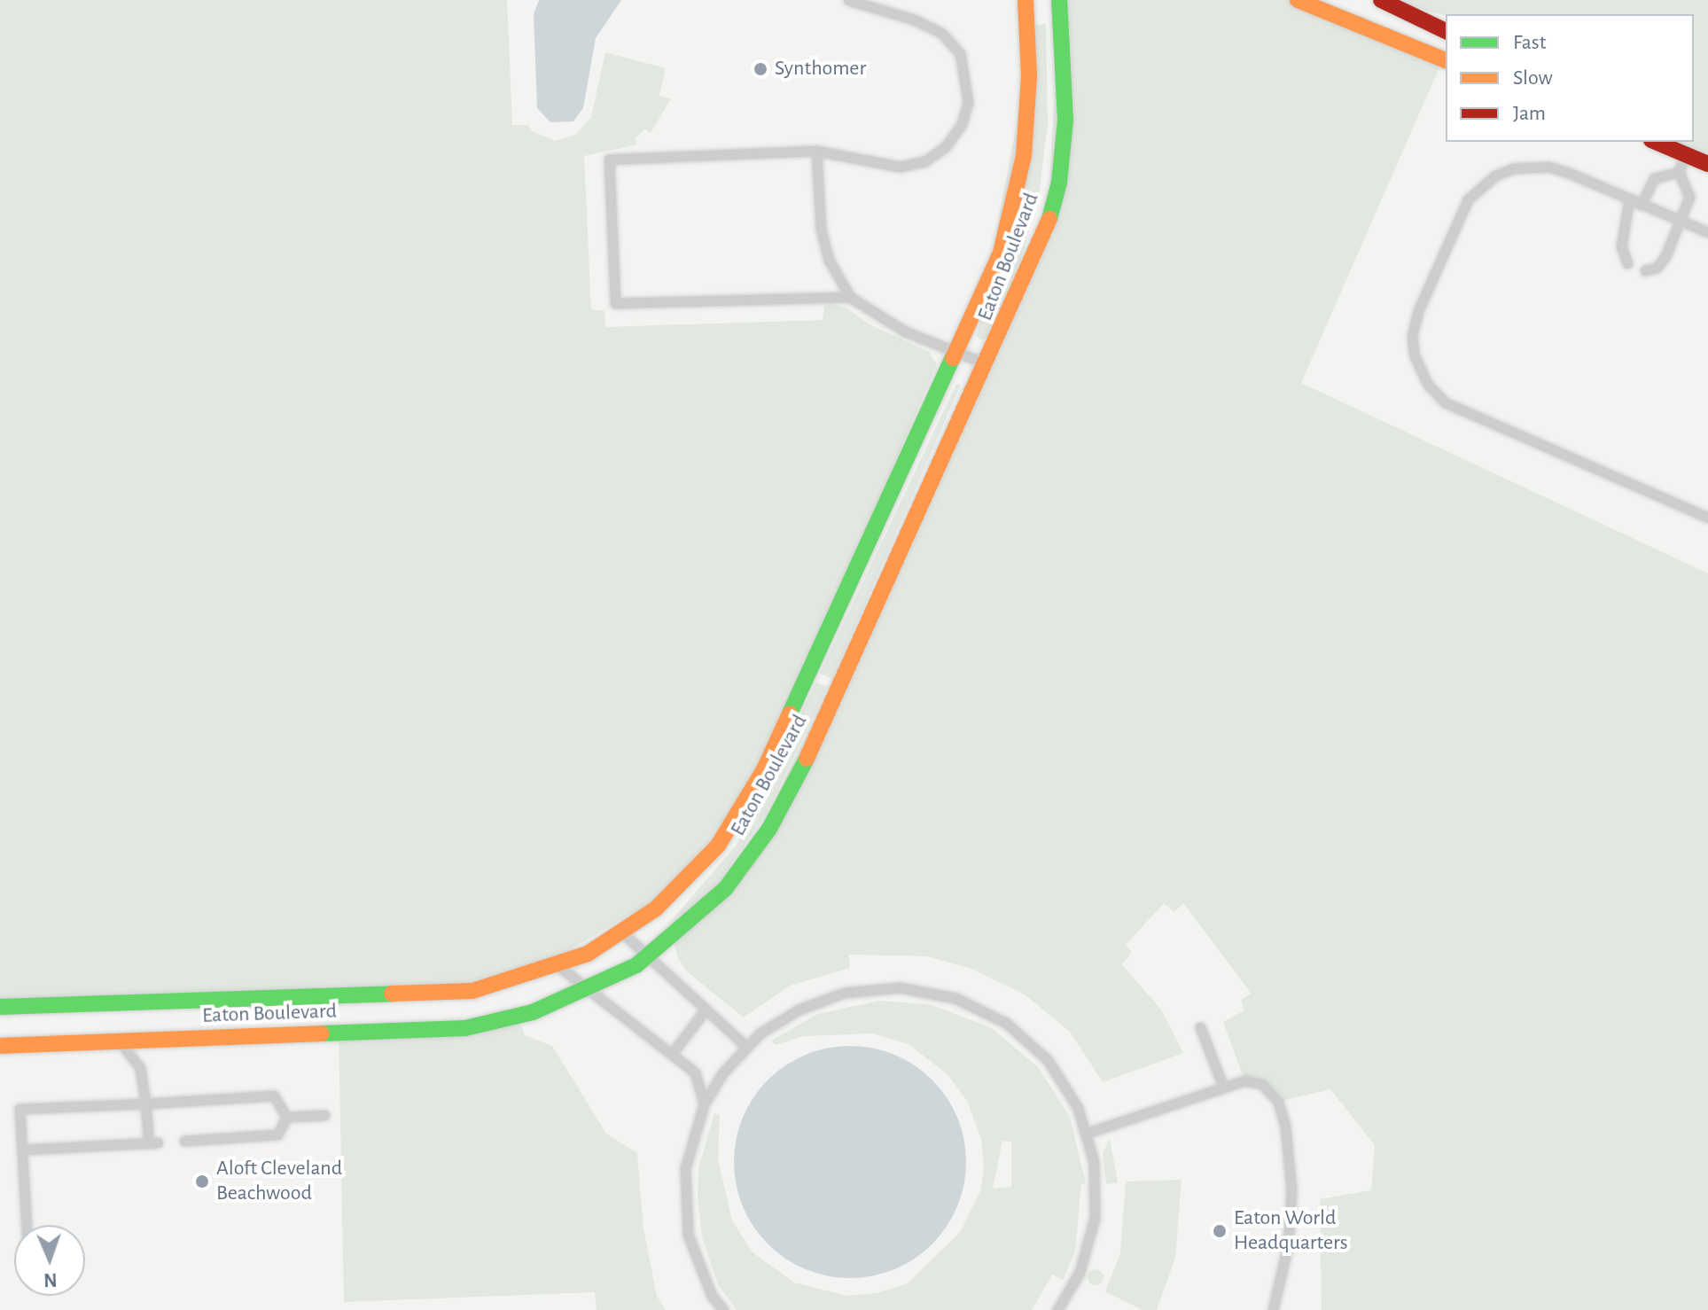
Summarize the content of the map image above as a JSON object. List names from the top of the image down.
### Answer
{
  "streets": {
    "street": ["Eaton Boulevard"]
  },
  "places": ["Synthomer", "Aloft Cleveland Beachwood", "Eaton World Headquarters"],
  "legend": ["Fast", "Slow", "Jam"],
  "north": "bottom"
}
